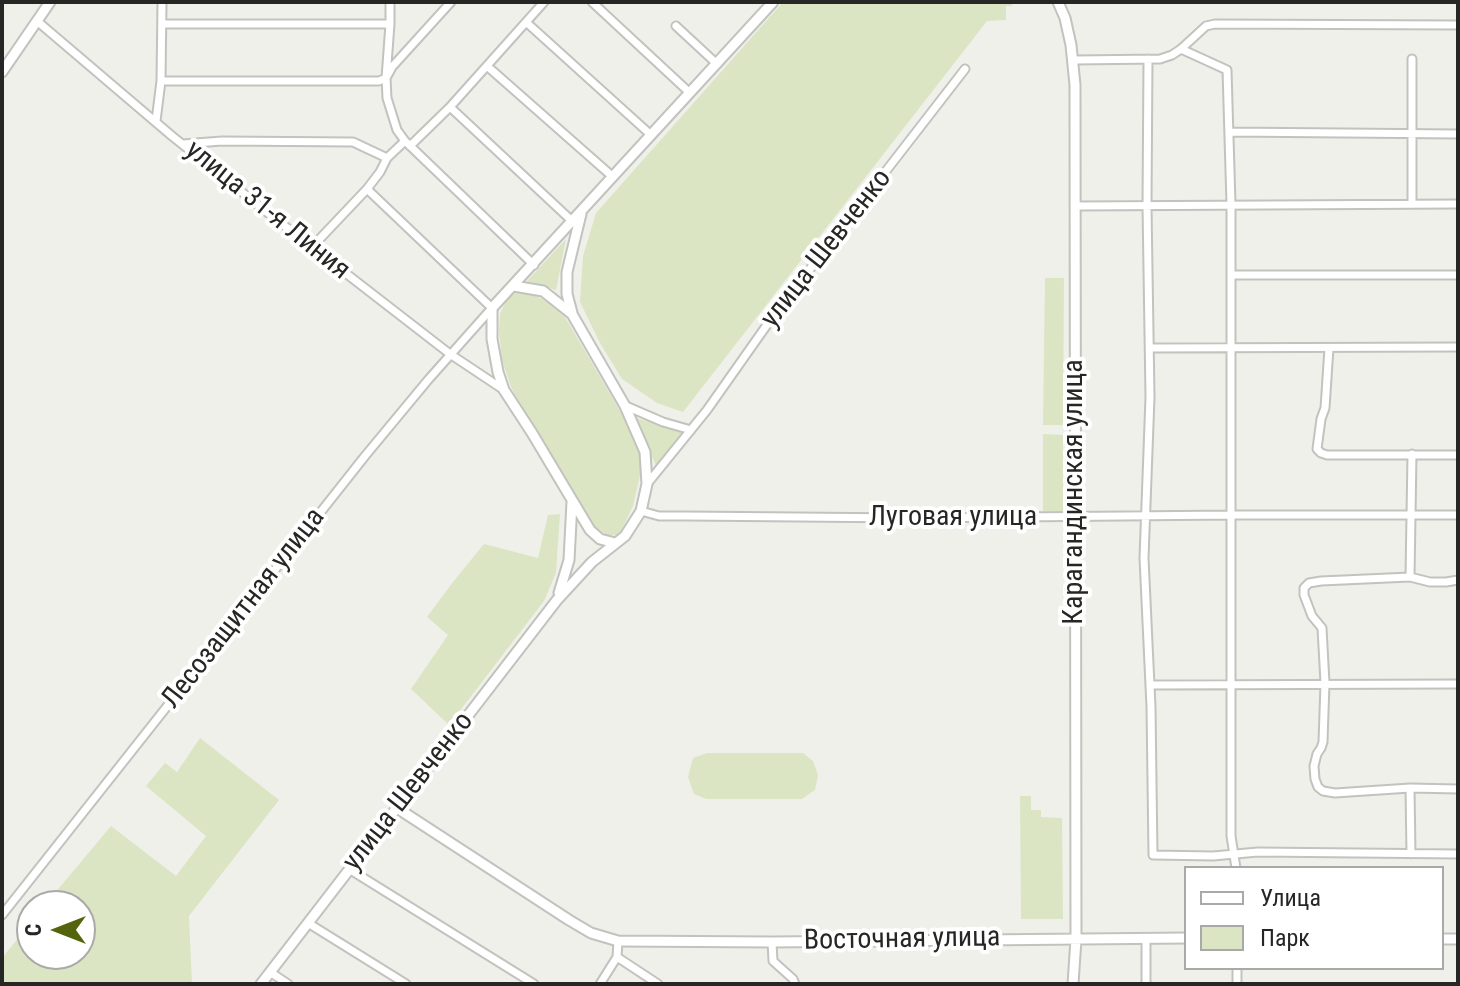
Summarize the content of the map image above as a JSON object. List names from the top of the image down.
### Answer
{
  "streets": {
    "main road": ["улица Шевченко", "Карагандинская улица", "Восточная улица"],
    "street": ["улица 31-я Линия", "Луговая улица", "Лесозащитная улица"]
  },
  "crossings": [
    ["улица 31-я Линия", "Лесозащитная улица"],
    ["улица Шевченко", "Луговая улица"],
    ["Карагандинская улица", "Луговая улица"],
    ["Карагандинская улица", "Восточная улица"]
  ],
  "legend": ["Улица", "Парк"],
  "north": "left"
}
